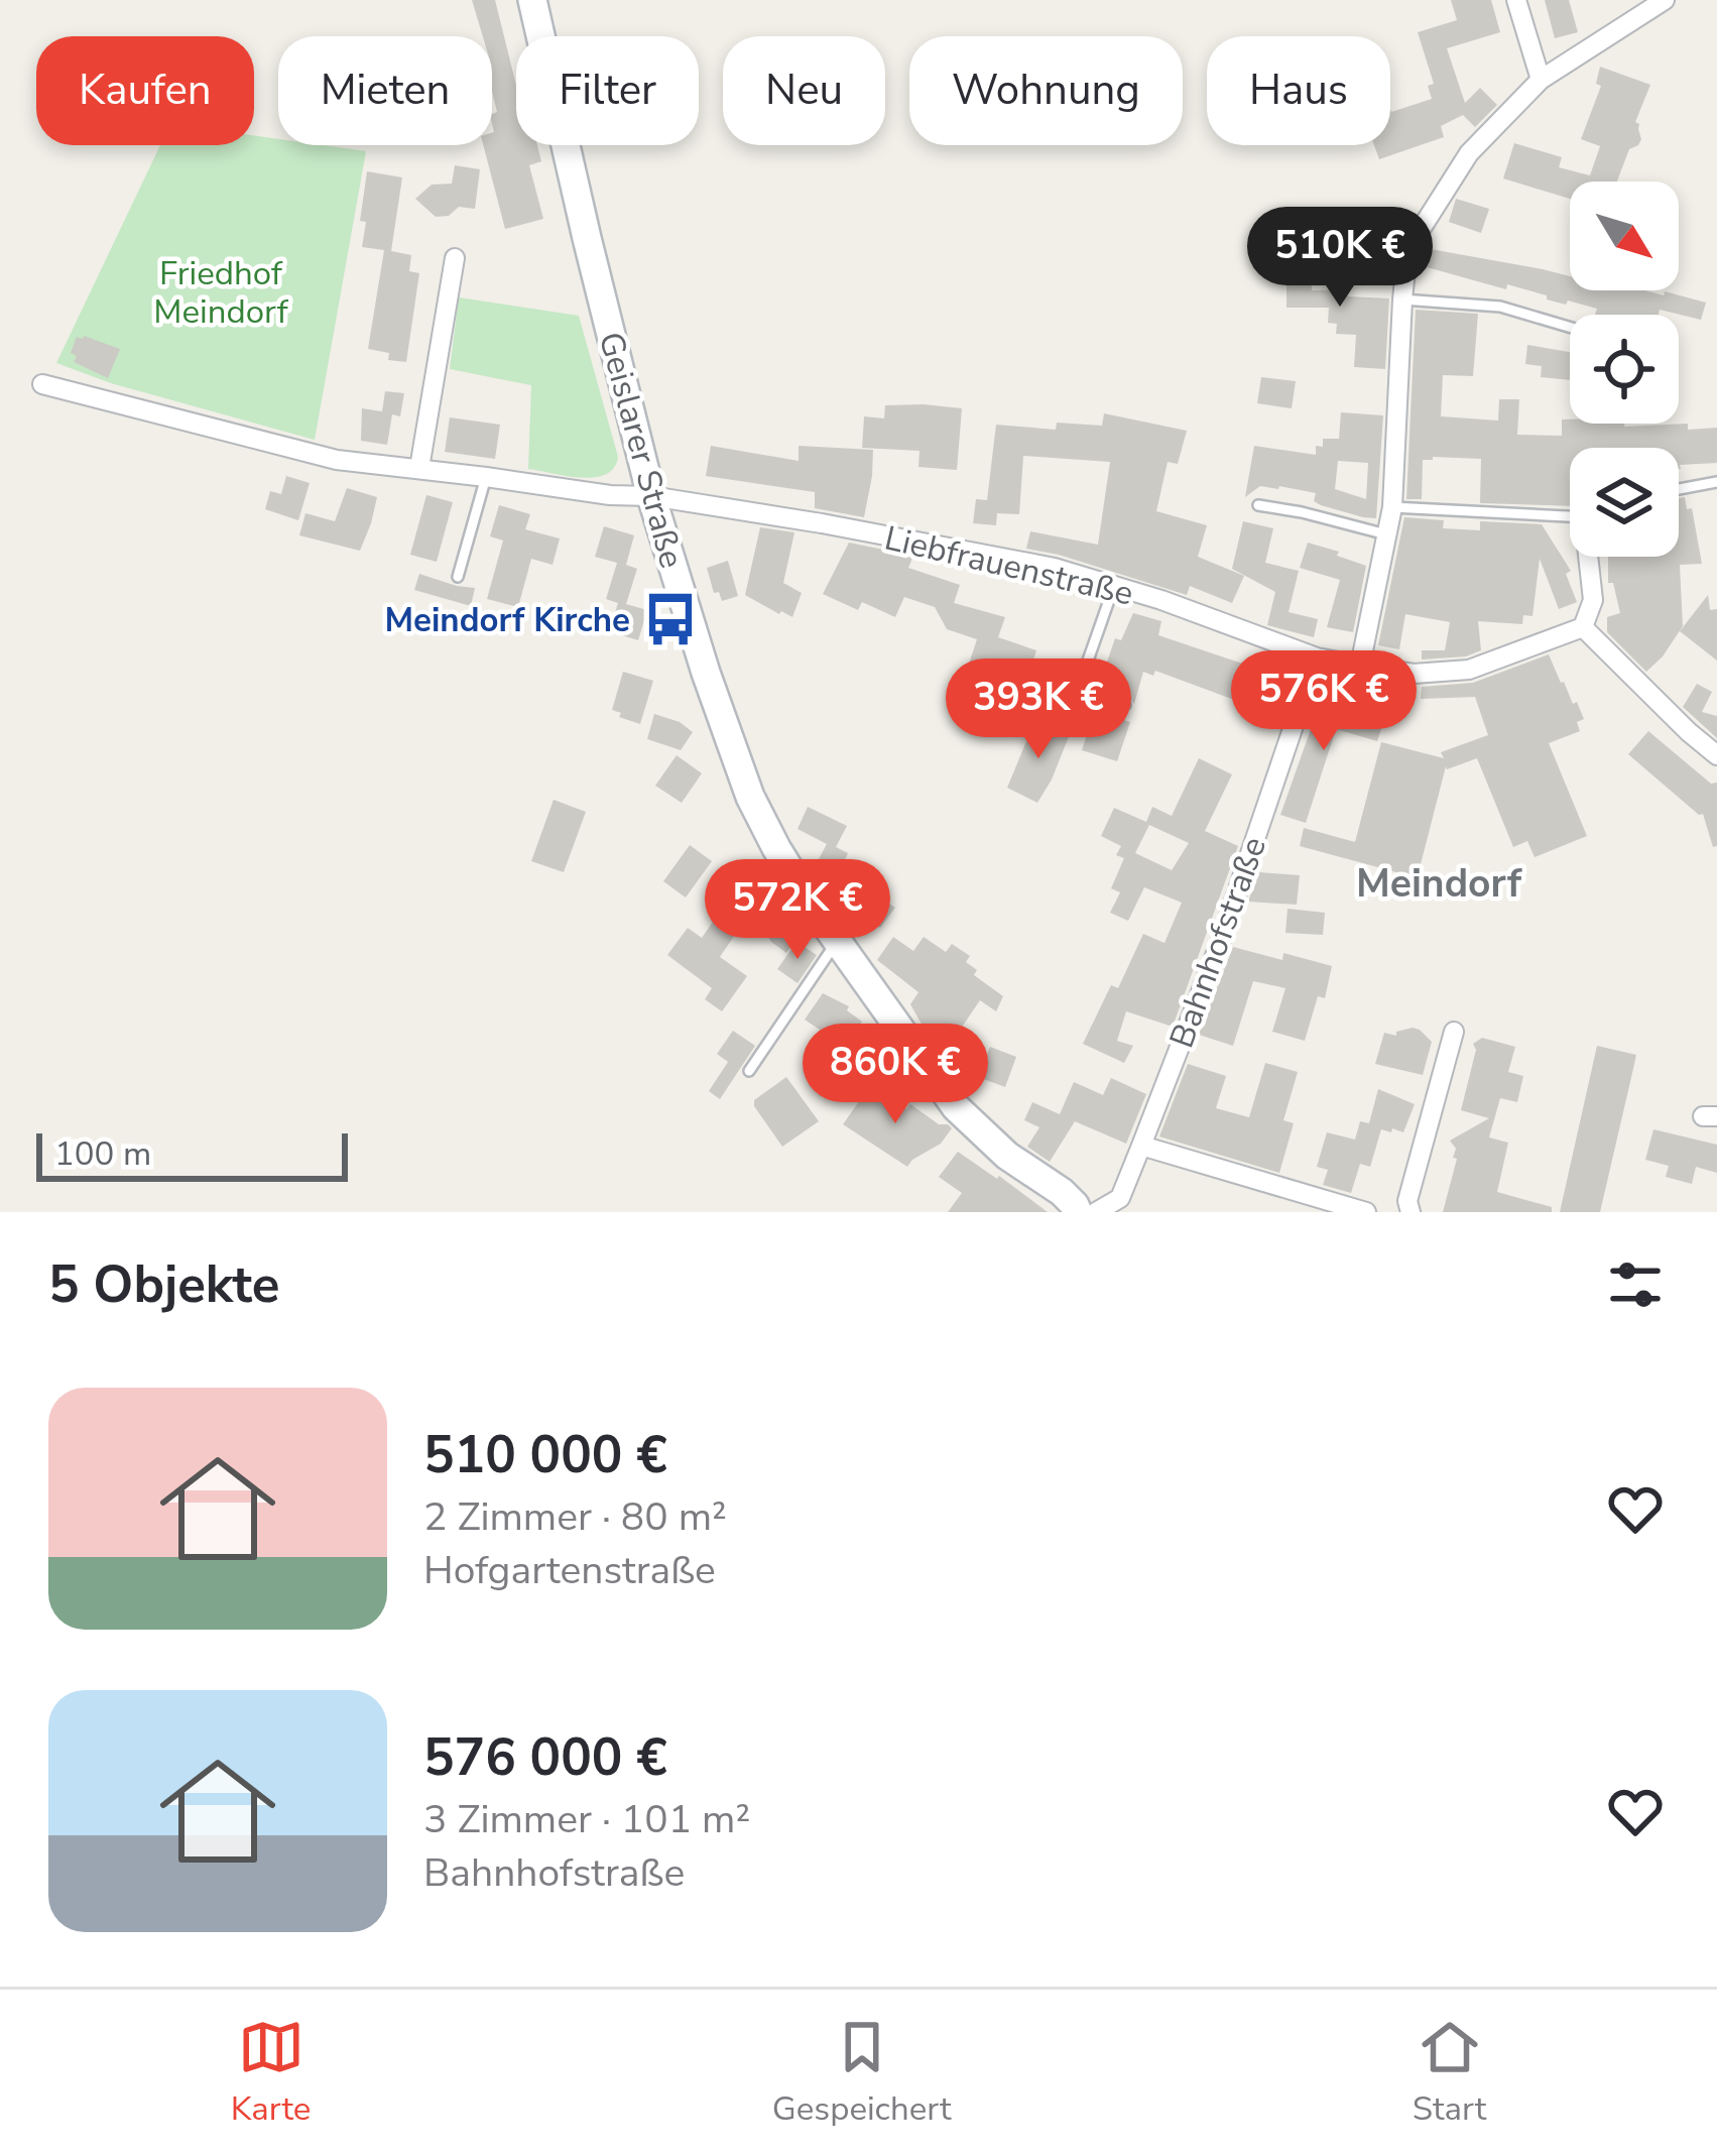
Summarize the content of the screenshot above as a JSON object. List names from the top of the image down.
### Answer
{
  "streets": {
    "main road": ["Geislarer Straße"],
    "street": ["Liebfrauenstraße", "Bahnhofstraße"]
  },
  "crossings": [
    ["Geislarer Straße", "Liebfrauenstraße"],
    ["Liebfrauenstraße", "Bahnhofstraße"]
  ],
  "districts": ["Meindorf"],
  "parks": ["Friedhof Meindorf"],
  "places": {
    "bus stop": ["Meindorf Kirche"]
  },
  "scale_bar": "100 m",
  "north": "bottom right",
  "page": {
    "chip": [
      "Kaufen",
      "Mieten",
      "Filter",
      "Neu",
      "Wohnung",
      "Haus"
    ],
    "price": [
      "510K €",
      "576K €",
      "393K €",
      "572K €",
      "860K €"
    ],
    "scale": "100 m",
    "heading": "5 Objekte",
    "list": [
      {
        "name": "510 000 €",
        "note": "2 Zimmer · 80 m² · Hofgartenstraße"
      },
      {
        "name": "576 000 €",
        "note": "3 Zimmer · 101 m² · Bahnhofstraße"
      }
    ],
    "tabs": ["Karte", "Gespeichert", "Start"]
  }
}
